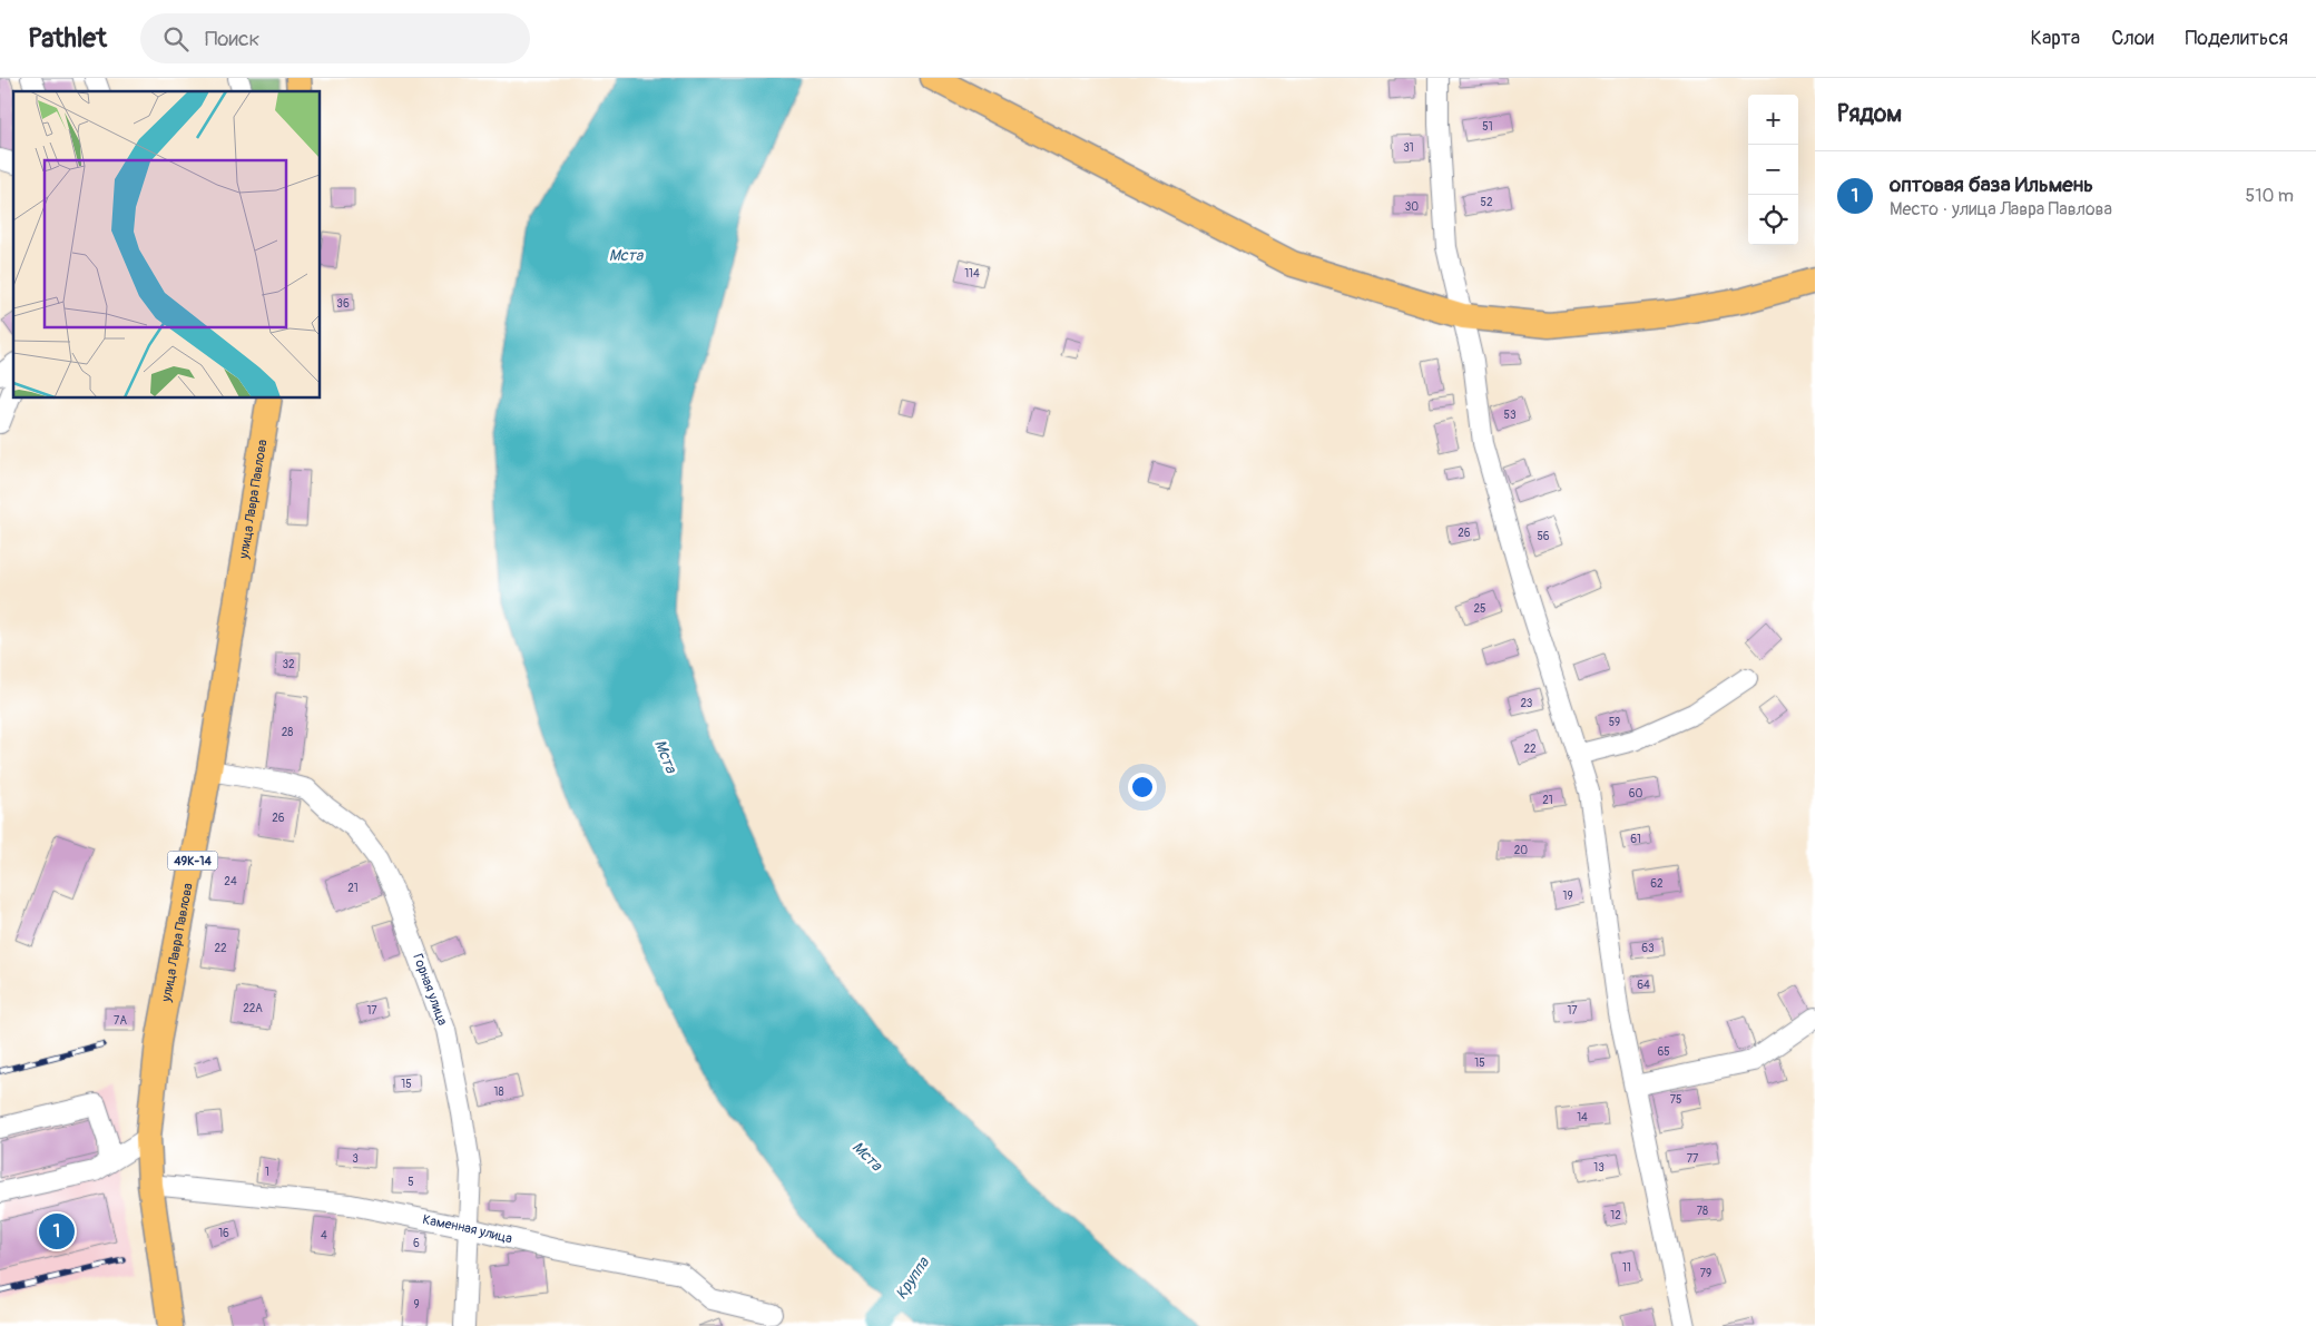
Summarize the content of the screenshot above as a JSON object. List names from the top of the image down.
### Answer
{
  "streets": {
    "main road": ["улица Лавра Павлова", "49К-14"],
    "street": ["Горная улица", "Каменная улица"]
  },
  "crossings": [
    ["улица Лавра Павлова", "Горная улица"],
    ["улица Лавра Павлова", "Каменная улица"],
    ["Горная улица", "Каменная улица"]
  ],
  "water": ["Мста", "Круппа"],
  "house_numbers": [
    "51",
    "31",
    "52",
    "30",
    "114",
    "36",
    "53",
    "26",
    "56",
    "25",
    "32",
    "23",
    "59",
    "28",
    "22",
    "60",
    "21",
    "26",
    "61",
    "20",
    "24",
    "62",
    "21",
    "19",
    "22",
    "63",
    "64",
    "22А",
    "17",
    "17",
    "7А",
    "65",
    "15",
    "15",
    "18",
    "75",
    "14",
    "3",
    "77",
    "13",
    "1",
    "5",
    "78",
    "12",
    "16",
    "4",
    "6",
    "11",
    "79",
    "9"
  ],
  "page": {
    "header": "Pathlet",
    "search": "Поиск",
    "nav": ["Карта", "Слои", "Поделиться"],
    "heading": "Рядом",
    "map_buttons": ["+", "−"],
    "list": [
      {
        "mark": "1",
        "name": "оптовая база Ильмень",
        "note": "Место · улица Лавра Павлова",
        "value": "510 m"
      }
    ],
    "pins": "1"
  }
}
